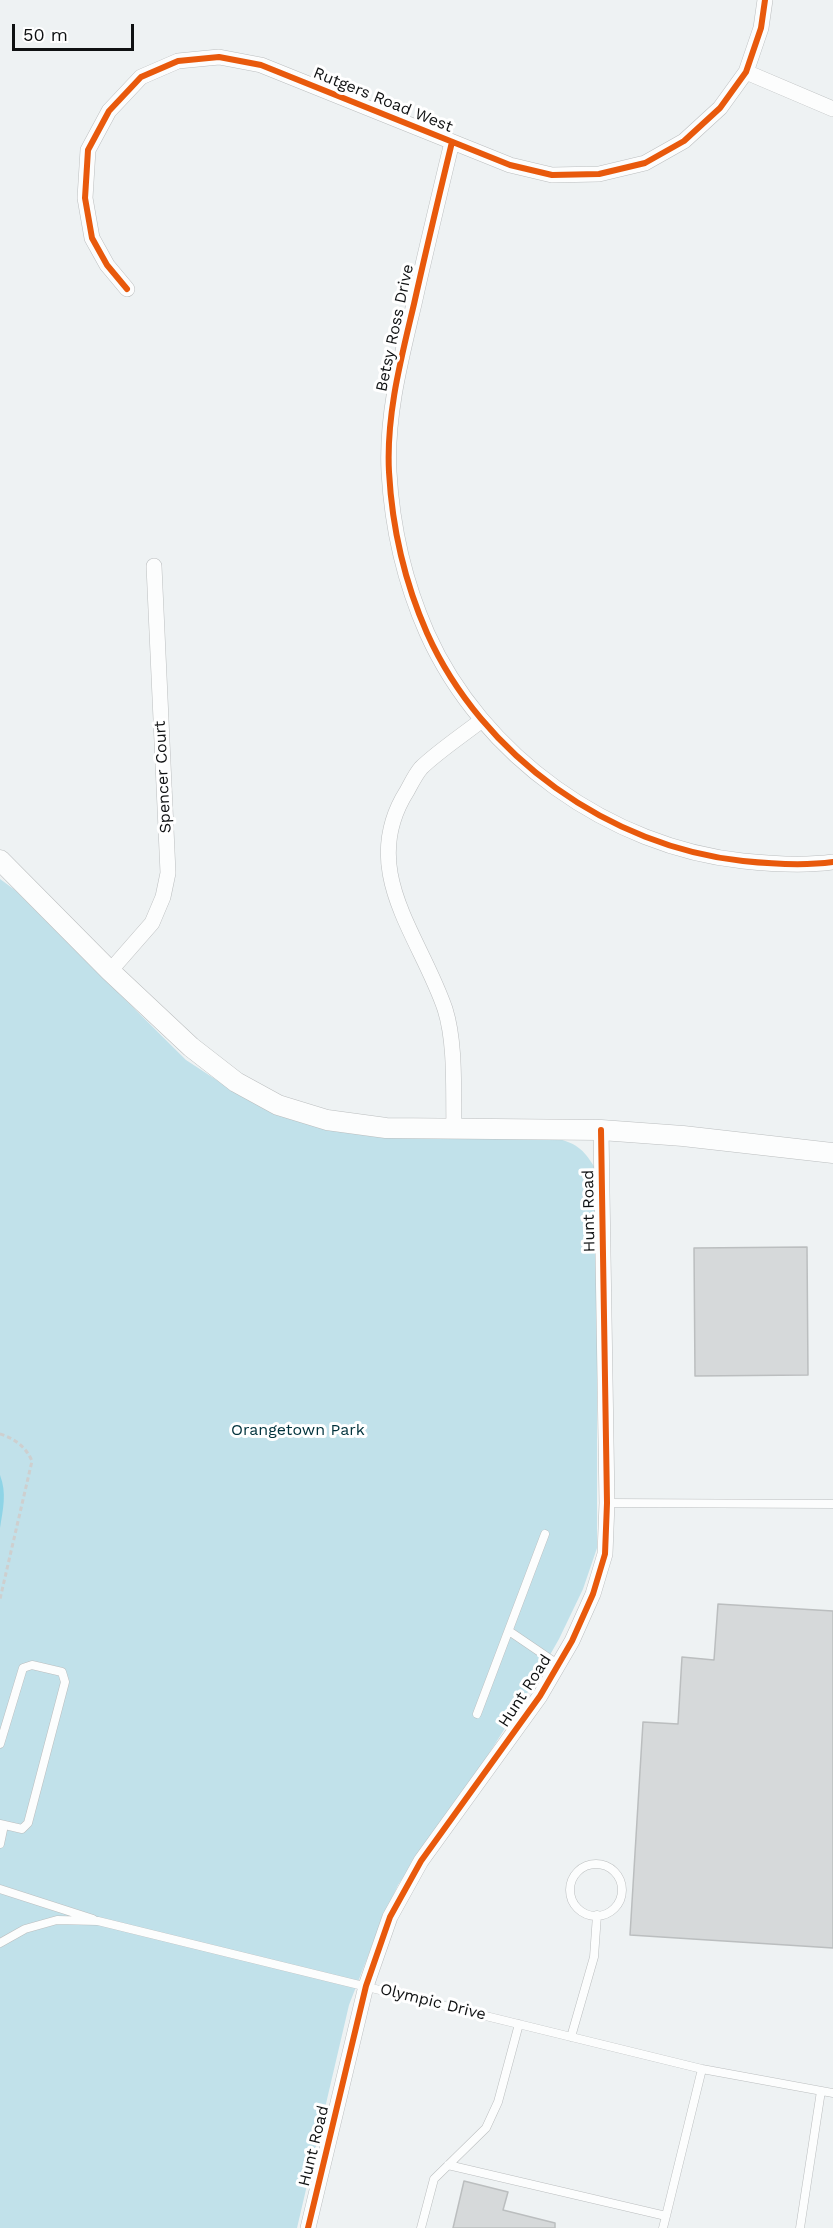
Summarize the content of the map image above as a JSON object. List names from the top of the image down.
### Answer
{
  "streets": {
    "street": [
      "Rutgers Road West",
      "Betsy Ross Drive",
      "Spencer Court",
      "Hunt Road"
    ],
    "lane": ["Olympic Drive"]
  },
  "crossings": [
    ["Rutgers Road West", "Betsy Ross Drive"],
    ["Hunt Road", "Olympic Drive"]
  ],
  "parks": ["Orangetown Park"],
  "scale_bar": "50 m"
}
